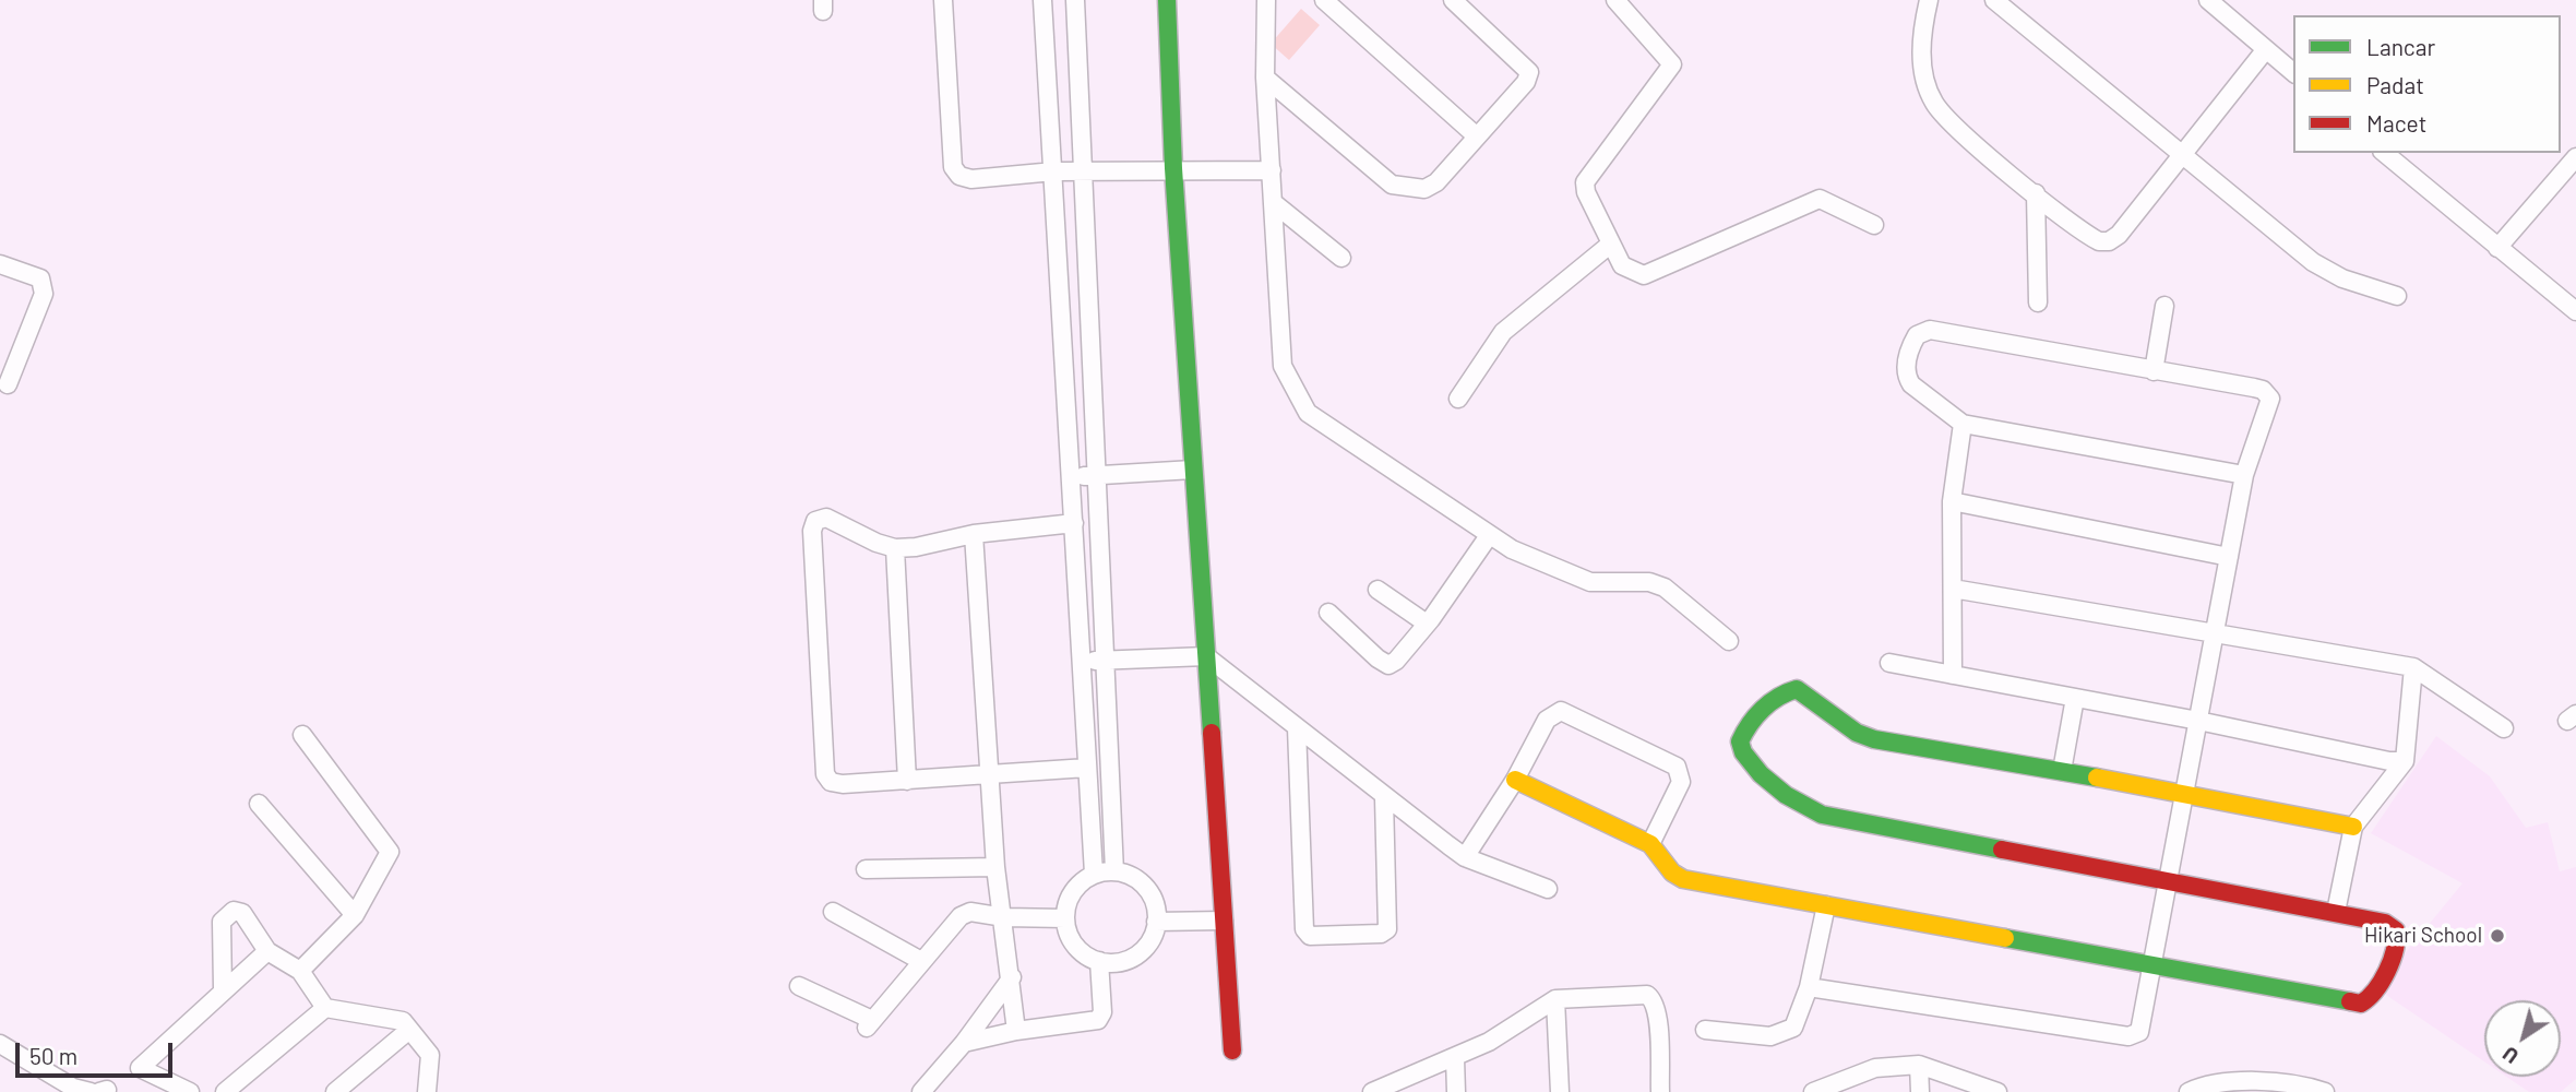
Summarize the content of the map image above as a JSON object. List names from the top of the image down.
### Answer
{
  "places": ["Hikari School"],
  "legend": ["Lancar", "Padat", "Macet"],
  "scale_bar": "50 m",
  "north": "bottom left"
}
